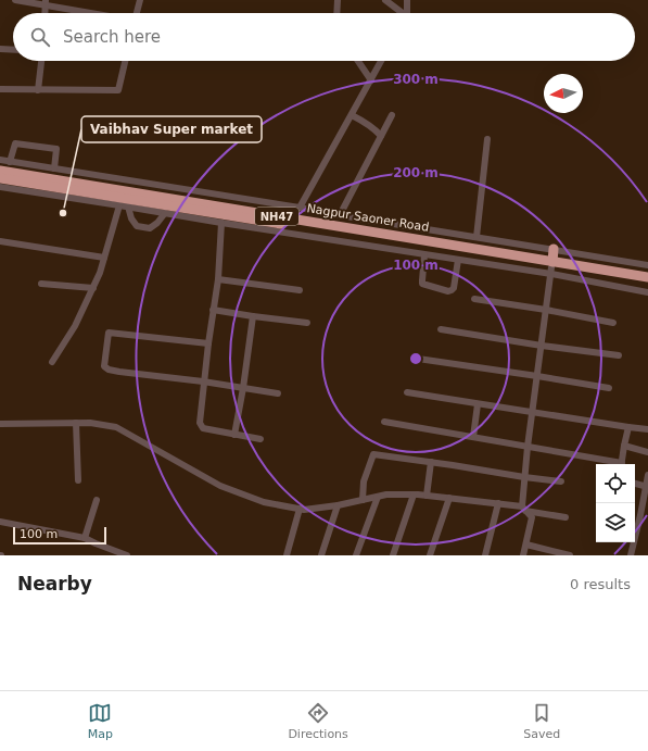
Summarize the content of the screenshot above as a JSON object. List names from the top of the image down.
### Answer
{
  "streets": {
    "highway": ["NH47", "Nagpur Saoner Road"]
  },
  "crossings": [
    ["NH47", "Nagpur Saoner Road"]
  ],
  "places": ["Vaibhav Super market"],
  "scale_bar": "100 m",
  "north": "left",
  "page": {
    "search": "Search here",
    "scale": "100 m",
    "heading": ["Nearby", "0 results"],
    "nav": ["Map", "Directions", "Saved"]
  },
  "rings": ["300 m", "200 m", "100 m"]
}
